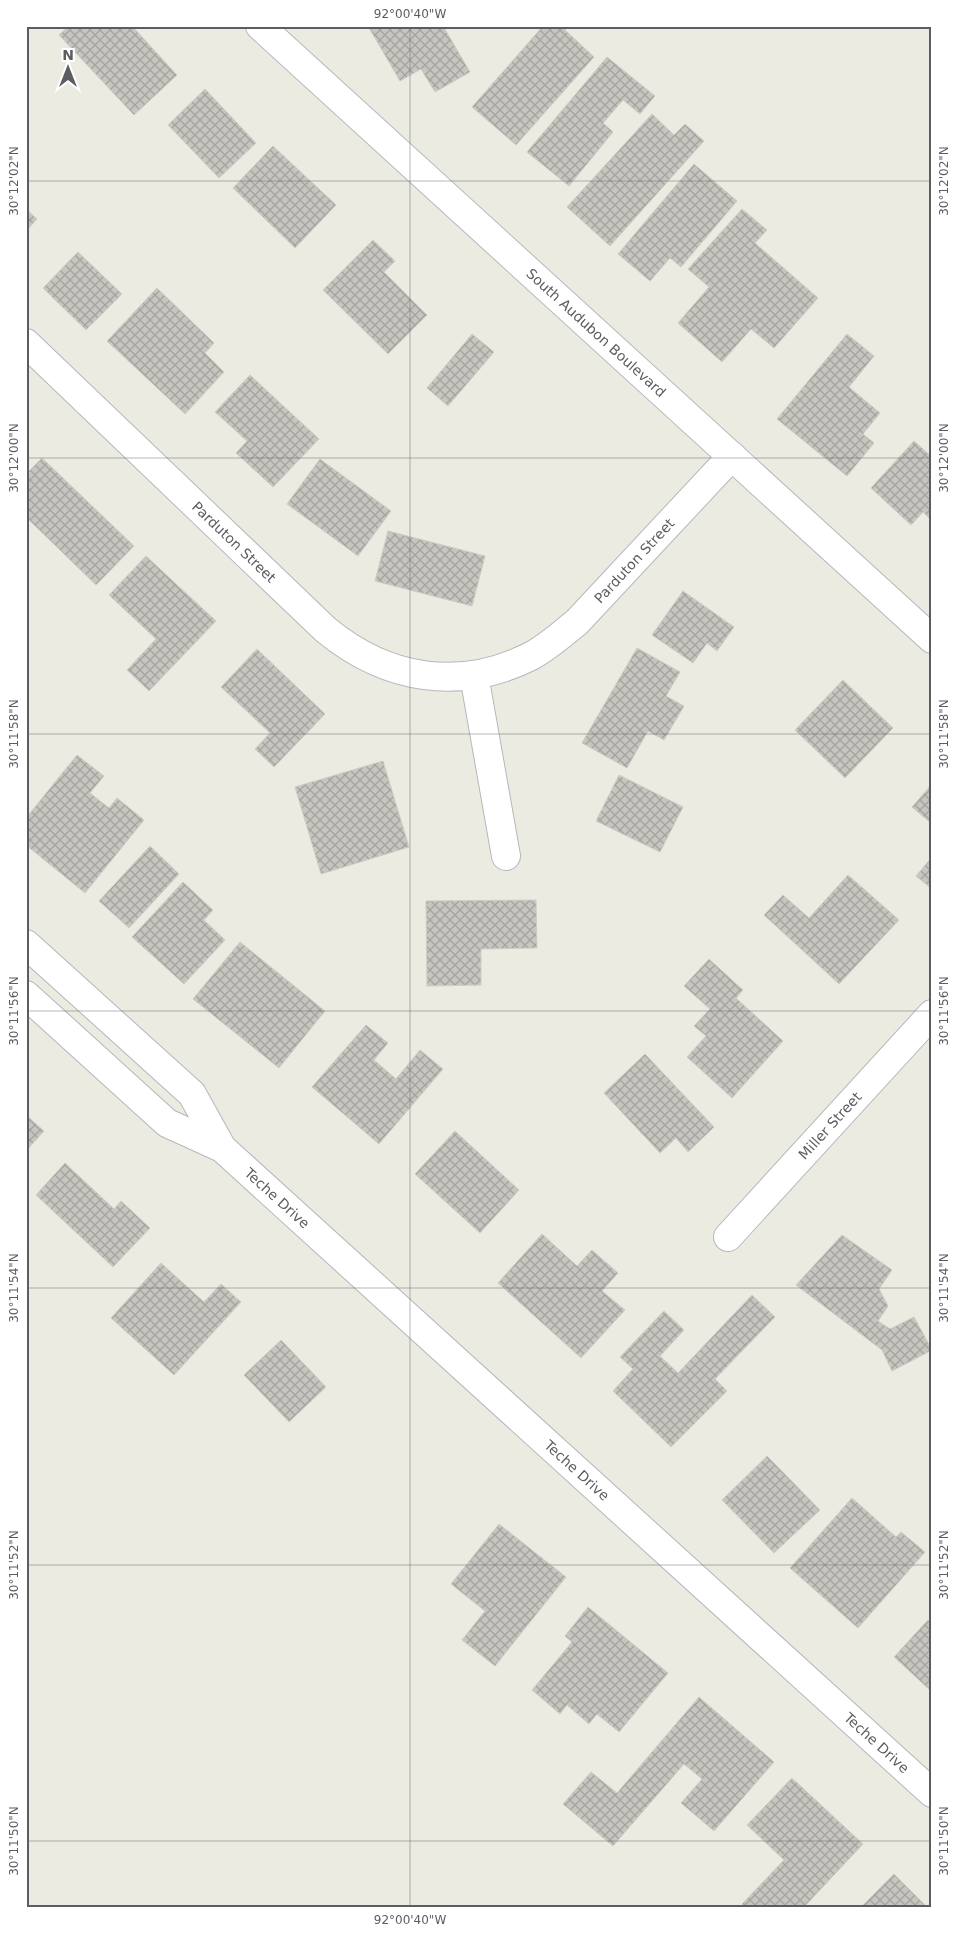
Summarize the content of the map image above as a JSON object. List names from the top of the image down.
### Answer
{
  "streets": {
    "street": [
      "South Audubon Boulevard",
      "Parduton Street",
      "Miller Street",
      "Teche Drive"
    ]
  },
  "crossings": [
    ["South Audubon Boulevard", "Parduton Street"]
  ],
  "north": "top",
  "coordinates": [
    "92°00'40\"W",
    "30°12'02\"N",
    "30°12'00\"N",
    "30°11'58\"N",
    "30°11'56\"N",
    "30°11'54\"N",
    "30°11'52\"N",
    "30°11'50\"N"
  ]
}
